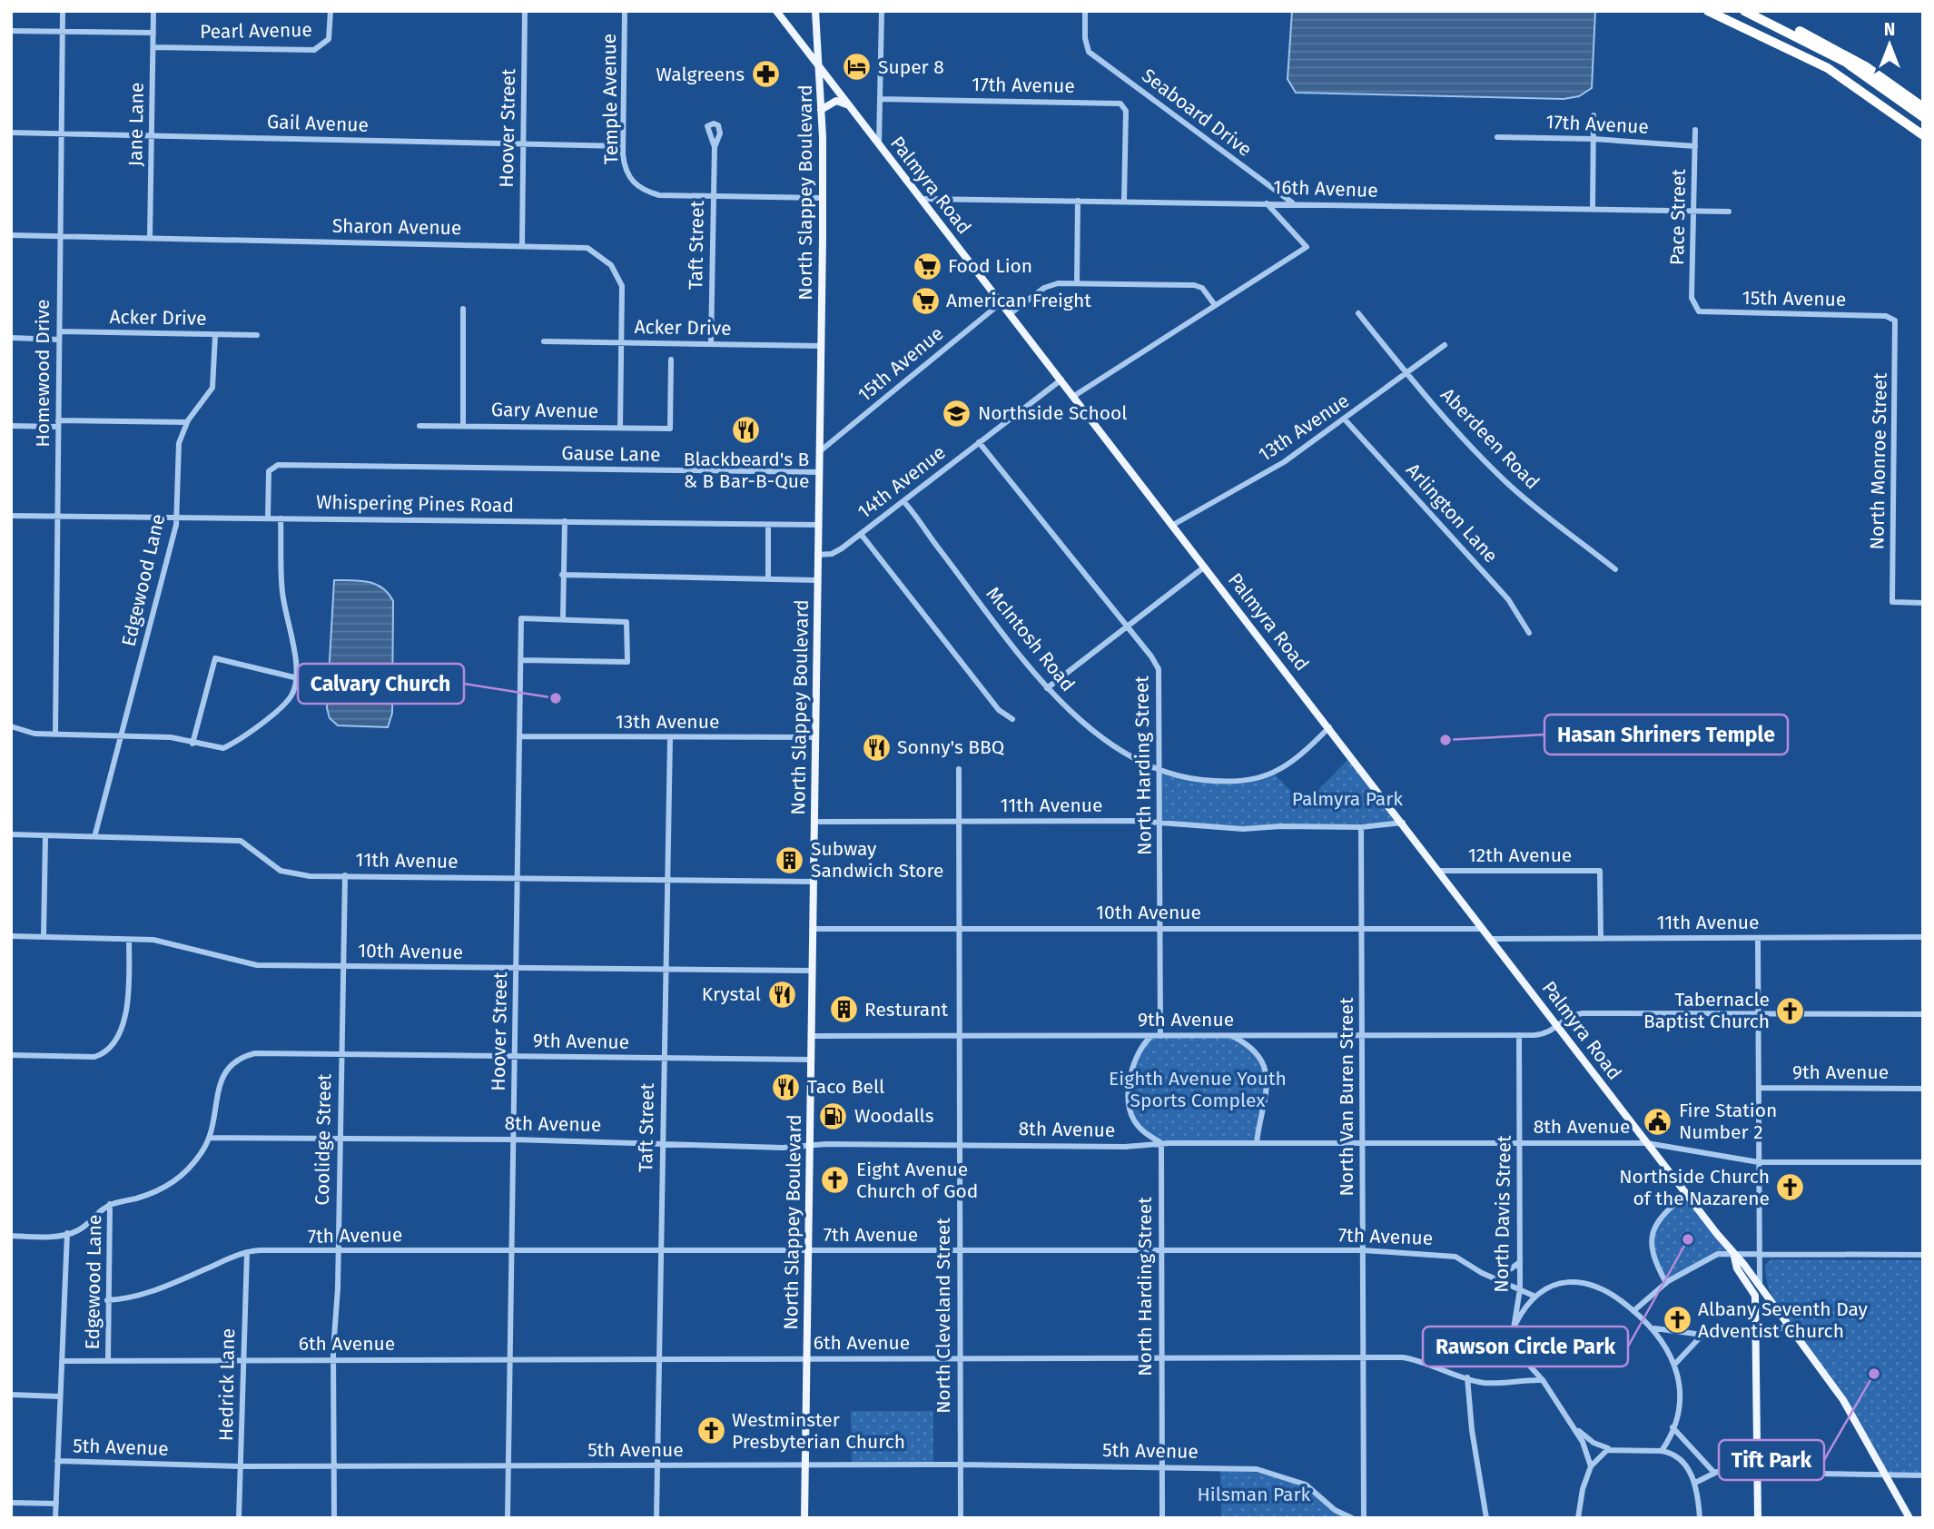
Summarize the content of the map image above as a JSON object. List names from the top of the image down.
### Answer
{
  "streets": {
    "main road": ["Palmyra Road", "North Slappey Boulevard"],
    "street": [
      "Pearl Avenue",
      "17th Avenue",
      "Temple Avenue",
      "Seaboard Drive",
      "Gail Avenue",
      "Jane Lane",
      "Hoover Street",
      "16th Avenue",
      "Pace Street",
      "Sharon Avenue",
      "Taft Street",
      "15th Avenue",
      "Acker Drive",
      "Homewood Drive",
      "Gary Avenue",
      "13th Avenue",
      "Aberdeen Road",
      "Gause Lane",
      "North Monroe Street",
      "14th Avenue",
      "Whispering Pines Road",
      "Arlington Lane",
      "Edgewood Lane",
      "McIntosh Road",
      "North Harding Street",
      "11th Avenue",
      "12th Avenue",
      "10th Avenue",
      "9th Avenue",
      "North Van Buren Street",
      "8th Avenue",
      "Coolidge Street",
      "North Davis Street",
      "7th Avenue",
      "North Cleveland Street",
      "6th Avenue",
      "Hedrick Lane",
      "5th Avenue"
    ]
  },
  "crossings": [
    ["Pearl Avenue", "Jane Lane"],
    ["17th Avenue", "16th Avenue"],
    ["17th Avenue", "Pace Street"],
    ["Temple Avenue", "Gail Avenue"],
    ["Temple Avenue", "North Slappey Boulevard"],
    ["Temple Avenue", "Taft Street"],
    ["Seaboard Drive", "16th Avenue"],
    ["Gail Avenue", "Jane Lane"],
    ["Gail Avenue", "Hoover Street"],
    ["Gail Avenue", "Homewood Drive"],
    ["Jane Lane", "Sharon Avenue"],
    ["Hoover Street", "Sharon Avenue"],
    ["Hoover Street", "13th Avenue"],
    ["Hoover Street", "11th Avenue"],
    ["Hoover Street", "10th Avenue"],
    ["Hoover Street", "9th Avenue"],
    ["Hoover Street", "8th Avenue"],
    ["Hoover Street", "7th Avenue"],
    ["Hoover Street", "6th Avenue"],
    ["Hoover Street", "5th Avenue"],
    ["Palmyra Road", "16th Avenue"],
    ["Palmyra Road", "North Slappey Boulevard"],
    ["Palmyra Road", "15th Avenue"],
    ["Palmyra Road", "13th Avenue"],
    ["Palmyra Road", "14th Avenue"],
    ["Palmyra Road", "McIntosh Road"],
    ["Palmyra Road", "11th Avenue"],
    ["Palmyra Road", "12th Avenue"],
    ["Palmyra Road", "10th Avenue"],
    ["Palmyra Road", "9th Avenue"],
    ["Palmyra Road", "8th Avenue"],
    ["16th Avenue", "Pace Street"],
    ["North Slappey Boulevard", "15th Avenue"],
    ["North Slappey Boulevard", "Acker Drive"],
    ["North Slappey Boulevard", "13th Avenue"],
    ["North Slappey Boulevard", "Gause Lane"],
    ["North Slappey Boulevard", "14th Avenue"],
    ["North Slappey Boulevard", "Whispering Pines Road"],
    ["North Slappey Boulevard", "11th Avenue"],
    ["North Slappey Boulevard", "10th Avenue"],
    ["North Slappey Boulevard", "9th Avenue"],
    ["North Slappey Boulevard", "8th Avenue"],
    ["North Slappey Boulevard", "7th Avenue"],
    ["North Slappey Boulevard", "6th Avenue"],
    ["North Slappey Boulevard", "5th Avenue"],
    ["Pace Street", "15th Avenue"],
    ["Sharon Avenue", "Acker Drive"],
    ["Sharon Avenue", "Homewood Drive"],
    ["Sharon Avenue", "Gary Avenue"],
    ["Taft Street", "Acker Drive"],
    ["Taft Street", "13th Avenue"],
    ["Taft Street", "11th Avenue"],
    ["Taft Street", "10th Avenue"],
    ["Taft Street", "9th Avenue"],
    ["Taft Street", "8th Avenue"],
    ["Taft Street", "7th Avenue"],
    ["Taft Street", "6th Avenue"],
    ["Taft Street", "5th Avenue"],
    ["15th Avenue", "North Monroe Street"],
    ["Acker Drive", "Homewood Drive"],
    ["Acker Drive", "Edgewood Lane"],
    ["Homewood Drive", "Whispering Pines Road"],
    ["13th Avenue", "Aberdeen Road"],
    ["13th Avenue", "Arlington Lane"],
    ["Gause Lane", "Whispering Pines Road"],
    ["14th Avenue", "McIntosh Road"],
    ["14th Avenue", "North Harding Street"],
    ["Whispering Pines Road", "Edgewood Lane"],
    ["Edgewood Lane", "11th Avenue"],
    ["Edgewood Lane", "7th Avenue"],
    ["Edgewood Lane", "6th Avenue"],
    ["Edgewood Lane", "5th Avenue"],
    ["McIntosh Road", "North Harding Street"],
    ["North Harding Street", "11th Avenue"],
    ["North Harding Street", "10th Avenue"],
    ["North Harding Street", "9th Avenue"],
    ["North Harding Street", "8th Avenue"],
    ["North Harding Street", "7th Avenue"],
    ["North Harding Street", "6th Avenue"],
    ["North Harding Street", "5th Avenue"],
    ["11th Avenue", "12th Avenue"],
    ["11th Avenue", "North Van Buren Street"],
    ["11th Avenue", "Coolidge Street"],
    ["11th Avenue", "North Cleveland Street"],
    ["10th Avenue", "North Van Buren Street"],
    ["10th Avenue", "Coolidge Street"],
    ["10th Avenue", "North Cleveland Street"],
    ["9th Avenue", "North Van Buren Street"],
    ["9th Avenue", "8th Avenue"],
    ["9th Avenue", "Coolidge Street"],
    ["9th Avenue", "North Davis Street"],
    ["9th Avenue", "North Cleveland Street"],
    ["North Van Buren Street", "8th Avenue"],
    ["North Van Buren Street", "7th Avenue"],
    ["North Van Buren Street", "6th Avenue"],
    ["8th Avenue", "Coolidge Street"],
    ["8th Avenue", "North Davis Street"],
    ["8th Avenue", "North Cleveland Street"],
    ["Coolidge Street", "7th Avenue"],
    ["Coolidge Street", "6th Avenue"],
    ["Coolidge Street", "5th Avenue"],
    ["North Davis Street", "7th Avenue"],
    ["North Davis Street", "6th Avenue"],
    ["7th Avenue", "North Cleveland Street"],
    ["7th Avenue", "6th Avenue"],
    ["7th Avenue", "Hedrick Lane"],
    ["North Cleveland Street", "6th Avenue"],
    ["North Cleveland Street", "5th Avenue"],
    ["6th Avenue", "Hedrick Lane"],
    ["Hedrick Lane", "5th Avenue"]
  ],
  "parks": ["Palmyra Park", "Eighth Avenue Youth Sports Complex", "Hilsman Park"],
  "places": {
    "hotel": ["Super 8"],
    "pharmacy": ["Walgreens"],
    "supermarket": ["Food Lion", "American Freight"],
    "school or university": ["Northside School"],
    "restaurant": [
      "Blackbeard's B & B Bar-B-Que",
      "Sonny's BBQ",
      "Krystal",
      "Taco Bell"
    ],
    "other": [
      "Calvary Church",
      "Hasan Shriners Temple",
      "Rawson Circle Park",
      "Tift Park"
    ],
    "building": ["Subway Sandwich Store", "Resturant"],
    "church": [
      "Tabernacle Baptist Church",
      "Eight Avenue Church of God",
      "Northside Church of the Nazarene",
      "Albany Seventh Day Adventist Church",
      "Westminster Presbyterian Church"
    ],
    "fuel station": ["Woodalls"],
    "public building": ["Fire Station Number 2"]
  },
  "north": "top"
}
